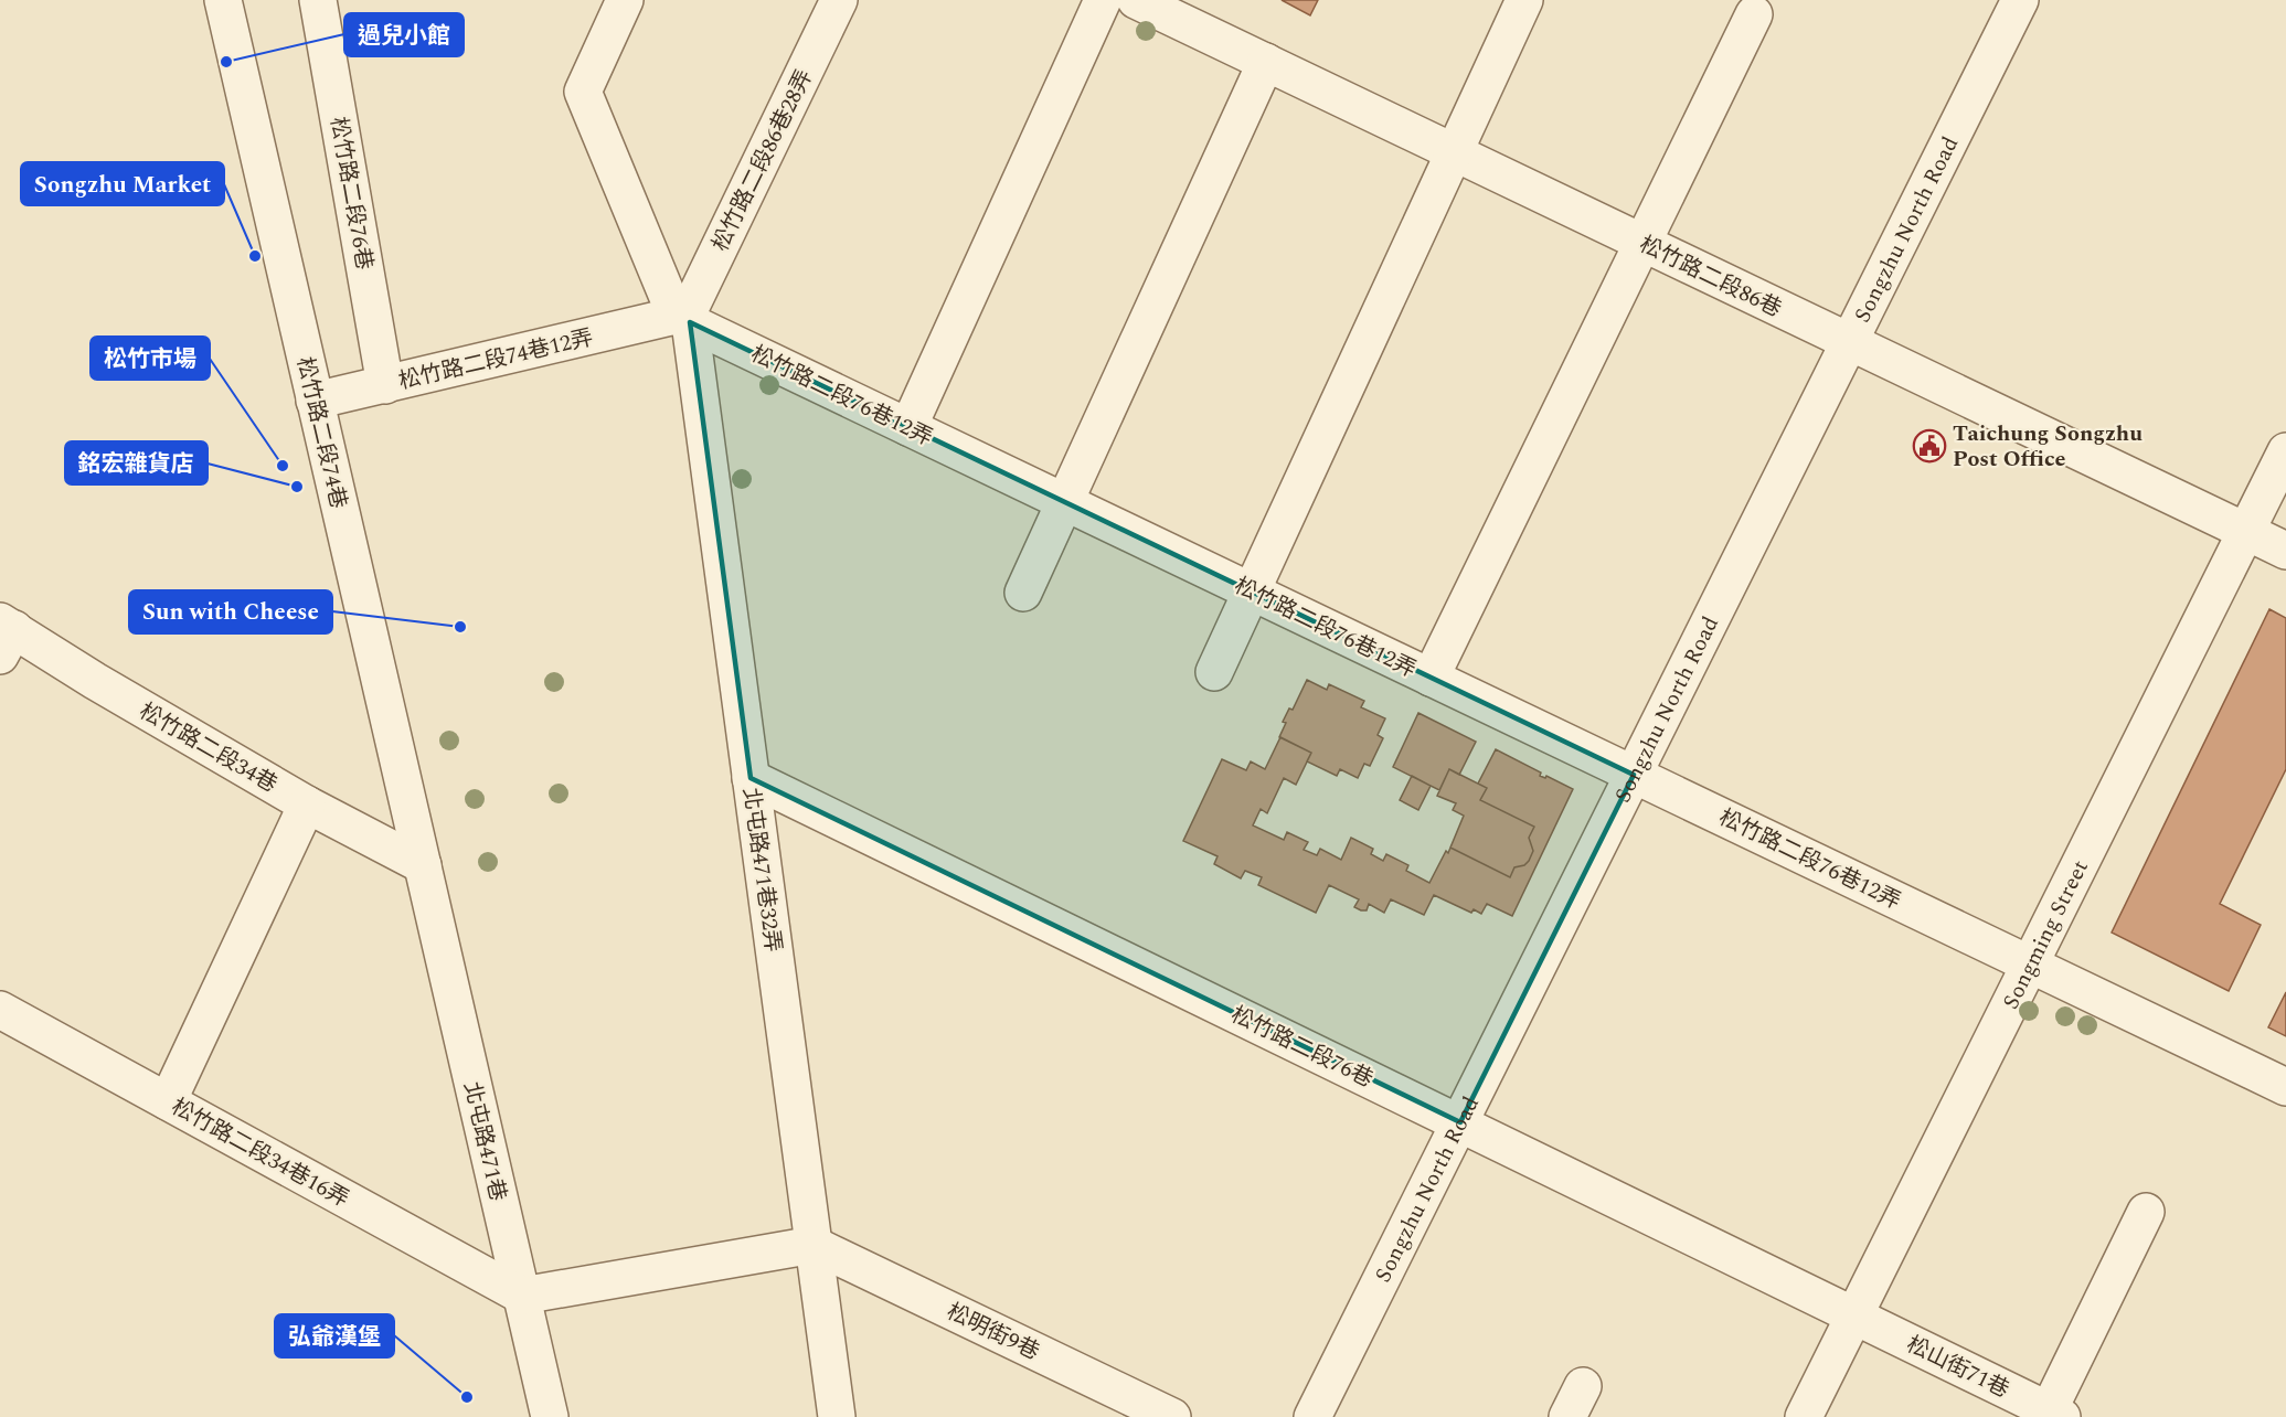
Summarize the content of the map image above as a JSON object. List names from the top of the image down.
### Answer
{
  "streets": {
    "street": [
      "松竹路二段86巷28弄",
      "松竹路二段76巷",
      "Songzhu North Road",
      "松竹路二段86巷",
      "松竹路二段74巷12弄",
      "松竹路二段76巷12弄",
      "松竹路二段74巷",
      "松竹路二段34巷",
      "北屯路471巷32弄",
      "Songming Street",
      "北屯路471巷",
      "松竹路二段34巷16弄",
      "松明街9巷",
      "松山街71巷"
    ]
  },
  "crossings": [
    ["松竹路二段86巷28弄", "松竹路二段74巷12弄"],
    ["松竹路二段86巷28弄", "松竹路二段76巷12弄"],
    ["松竹路二段86巷28弄", "北屯路471巷32弄"],
    ["松竹路二段76巷", "Songzhu North Road"],
    ["松竹路二段76巷", "松竹路二段74巷12弄"],
    ["松竹路二段76巷", "北屯路471巷32弄"],
    ["松竹路二段76巷", "Songming Street"],
    ["松竹路二段76巷", "松山街71巷"],
    ["Songzhu North Road", "松竹路二段86巷"],
    ["Songzhu North Road", "松竹路二段76巷12弄"],
    ["松竹路二段86巷", "Songming Street"],
    ["松竹路二段74巷12弄", "松竹路二段76巷12弄"],
    ["松竹路二段74巷12弄", "松竹路二段74巷"],
    ["松竹路二段74巷12弄", "北屯路471巷32弄"],
    ["松竹路二段76巷12弄", "北屯路471巷32弄"],
    ["松竹路二段76巷12弄", "Songming Street"],
    ["松竹路二段74巷", "松竹路二段34巷"],
    ["松竹路二段74巷", "北屯路471巷"],
    ["松竹路二段34巷", "北屯路471巷"],
    ["北屯路471巷32弄", "松明街9巷"],
    ["Songming Street", "松山街71巷"],
    ["北屯路471巷", "松竹路二段34巷16弄"]
  ],
  "places": {
    "other": [
      "過兒小館",
      "Songzhu Market",
      "松竹市場",
      "銘宏雜貨店",
      "Sun with Cheese",
      "弘爺漢堡"
    ],
    "public building": ["Taichung Songzhu Post Office"]
  }
}
